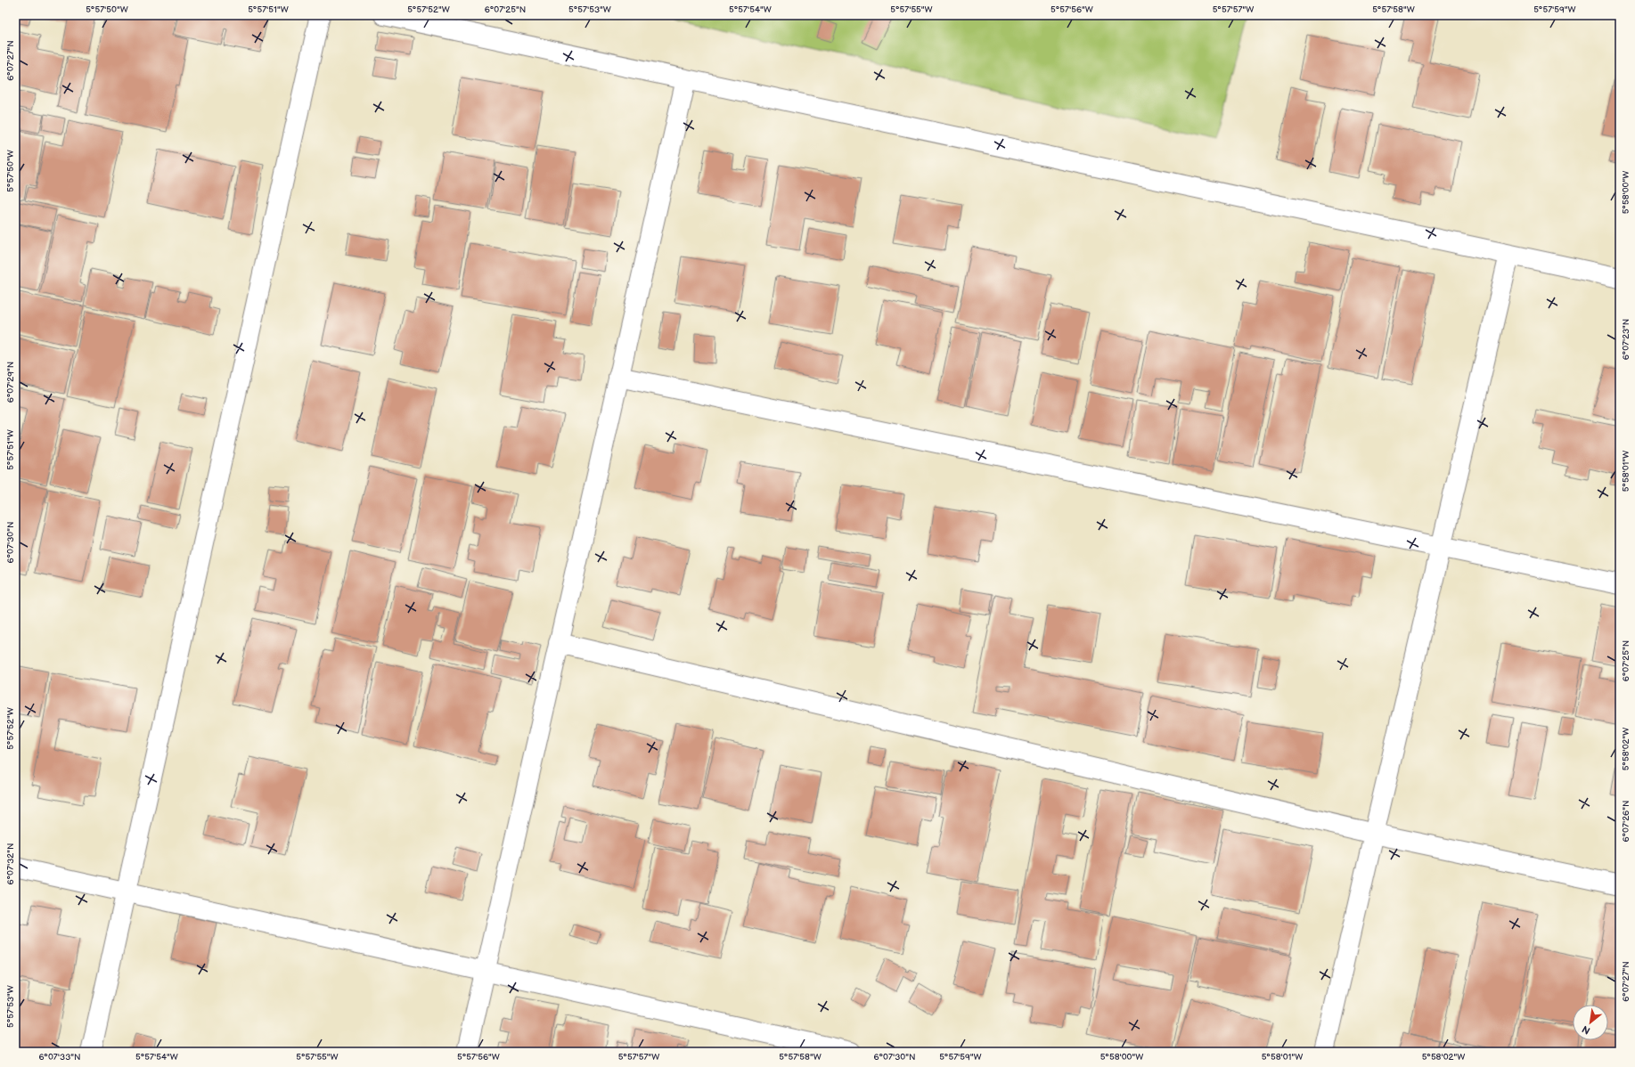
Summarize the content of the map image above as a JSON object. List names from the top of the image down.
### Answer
{
  "north": "bottom left",
  "coordinates": [
    "5°57'50\"W",
    "5°57'51\"W",
    "5°57'52\"W",
    "6°07'25\"N",
    "5°57'53\"W",
    "5°57'54\"W",
    "5°57'55\"W",
    "5°57'56\"W",
    "5°57'57\"W",
    "5°57'58\"W",
    "5°57'59\"W",
    "6°07'27\"N",
    "5°58'00\"W",
    "6°07'23\"N",
    "6°07'29\"N",
    "5°58'01\"W",
    "6°07'30\"N",
    "5°58'02\"W",
    "6°07'26\"N",
    "6°07'32\"N",
    "6°07'33\"N"
  ]
}
